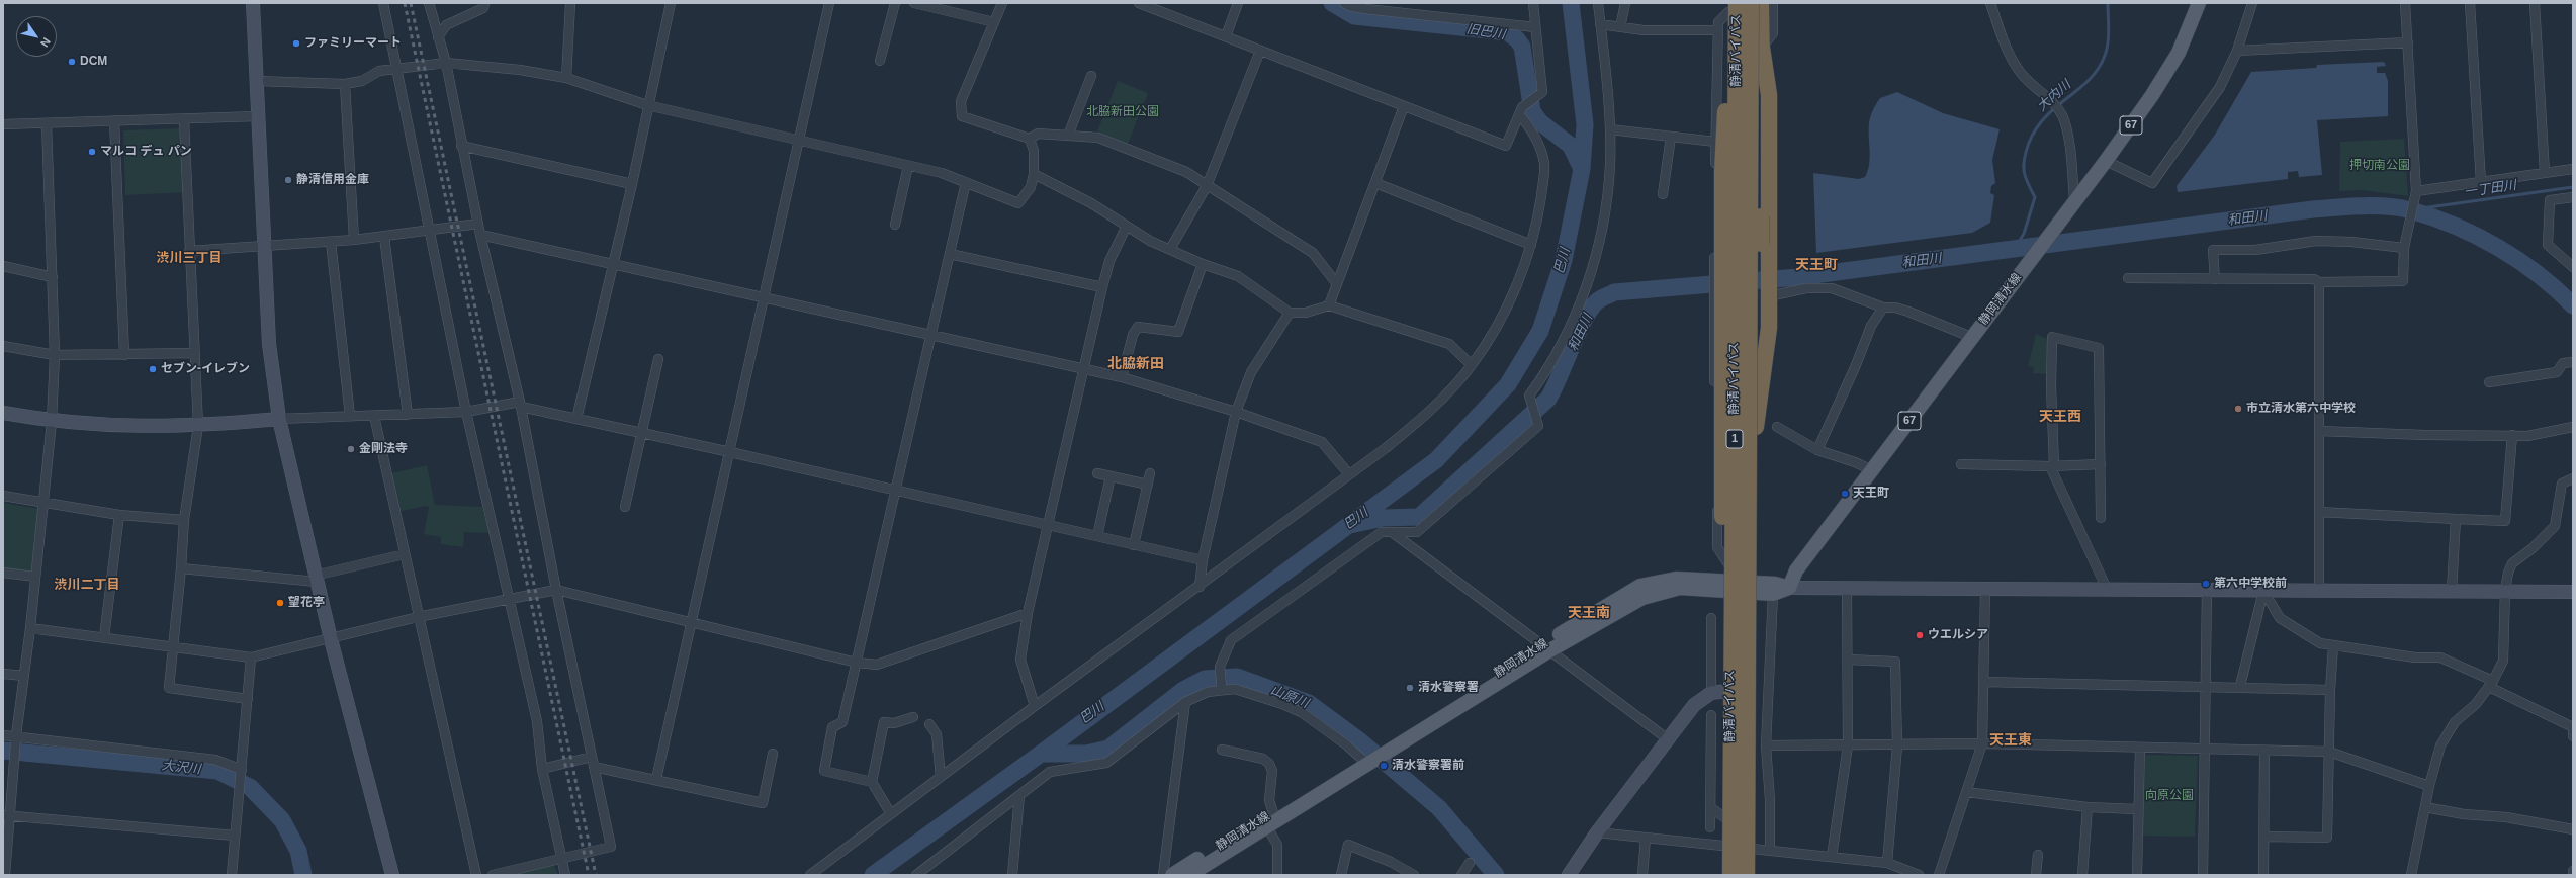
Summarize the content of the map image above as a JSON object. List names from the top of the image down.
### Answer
{
  "streets": {
    "highway": ["静清バイパス", "1"],
    "main road": ["67", "静岡清水線"]
  },
  "districts": [
    "渋川三丁目",
    "天王町",
    "北脇新田",
    "天王西",
    "渋川二丁目",
    "天王南",
    "天王東"
  ],
  "water": [
    "旧巴川",
    "大内川",
    "一丁田川",
    "和田川",
    "巴川",
    "山原川",
    "大沢川"
  ],
  "parks": ["北脇新田公園", "押切南公園", "向原公園"],
  "places": [
    "ファミリーマート",
    "DCM",
    "マルコ デュ パン",
    "静清信用金庫",
    "セブン-イレブン",
    "市立清水第六中学校",
    "金剛法寺",
    "天王町",
    "第六中学校前",
    "望花亭",
    "ウエルシア",
    "清水警察署",
    "清水警察署前"
  ],
  "north": "bottom right"
}
